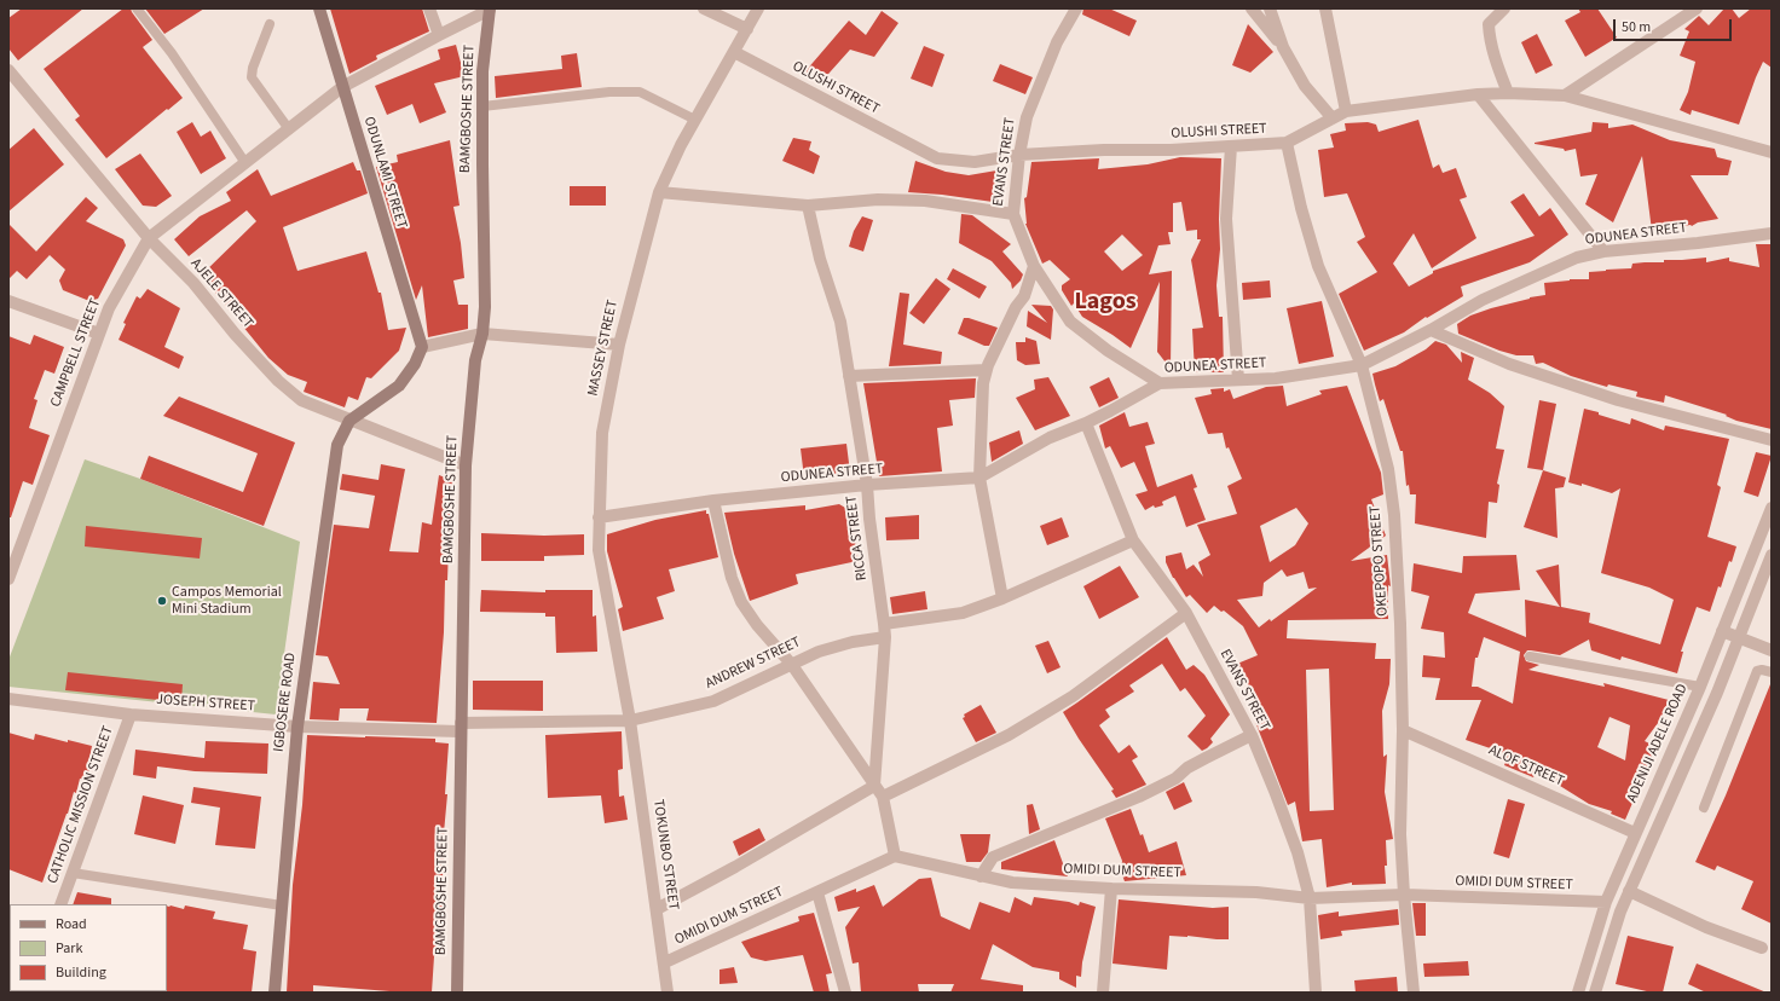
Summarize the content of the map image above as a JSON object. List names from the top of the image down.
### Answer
{
  "streets": {
    "main road": ["BAMGBOSHE STREET", "ODUNLAMI STREET", "IGBOSERE ROAD"],
    "street": [
      "OLUSHI STREET",
      "EVANS STREET",
      "ODUNEA STREET",
      "AJELE STREET",
      "MASSEY STREET",
      "CAMPBELL STREET",
      "RICCA STREET",
      "OKEPOPO STREET",
      "ANDREW STREET",
      "JOSEPH STREET",
      "ADENIJI ADELE ROAD",
      "ALOF STREET",
      "CATHOLIC MISSION STREET",
      "TOKUNBO STREET",
      "OMIDI DUM STREET"
    ]
  },
  "crossings": [
    ["OLUSHI STREET", "EVANS STREET"],
    ["OLUSHI STREET", "MASSEY STREET"],
    ["OLUSHI STREET", "OKEPOPO STREET"],
    ["BAMGBOSHE STREET", "AJELE STREET"],
    ["BAMGBOSHE STREET", "CAMPBELL STREET"],
    ["BAMGBOSHE STREET", "ANDREW STREET"],
    ["BAMGBOSHE STREET", "JOSEPH STREET"],
    ["EVANS STREET", "ODUNEA STREET"],
    ["EVANS STREET", "OMIDI DUM STREET"],
    ["ODUNLAMI STREET", "CAMPBELL STREET"],
    ["ODUNEA STREET", "MASSEY STREET"],
    ["ODUNEA STREET", "RICCA STREET"],
    ["ODUNEA STREET", "OKEPOPO STREET"],
    ["AJELE STREET", "CAMPBELL STREET"],
    ["AJELE STREET", "IGBOSERE ROAD"],
    ["MASSEY STREET", "ANDREW STREET"],
    ["MASSEY STREET", "TOKUNBO STREET"],
    ["RICCA STREET", "ANDREW STREET"],
    ["OKEPOPO STREET", "ALOF STREET"],
    ["OKEPOPO STREET", "OMIDI DUM STREET"],
    ["ANDREW STREET", "JOSEPH STREET"],
    ["ANDREW STREET", "TOKUNBO STREET"],
    ["IGBOSERE ROAD", "JOSEPH STREET"],
    ["JOSEPH STREET", "CATHOLIC MISSION STREET"],
    ["ADENIJI ADELE ROAD", "ALOF STREET"],
    ["ADENIJI ADELE ROAD", "OMIDI DUM STREET"],
    ["TOKUNBO STREET", "OMIDI DUM STREET"]
  ],
  "districts": ["Lagos"],
  "places": ["Campos Memorial Mini Stadium"],
  "legend": ["Road", "Park", "Building"],
  "scale_bar": "50 m"
}
